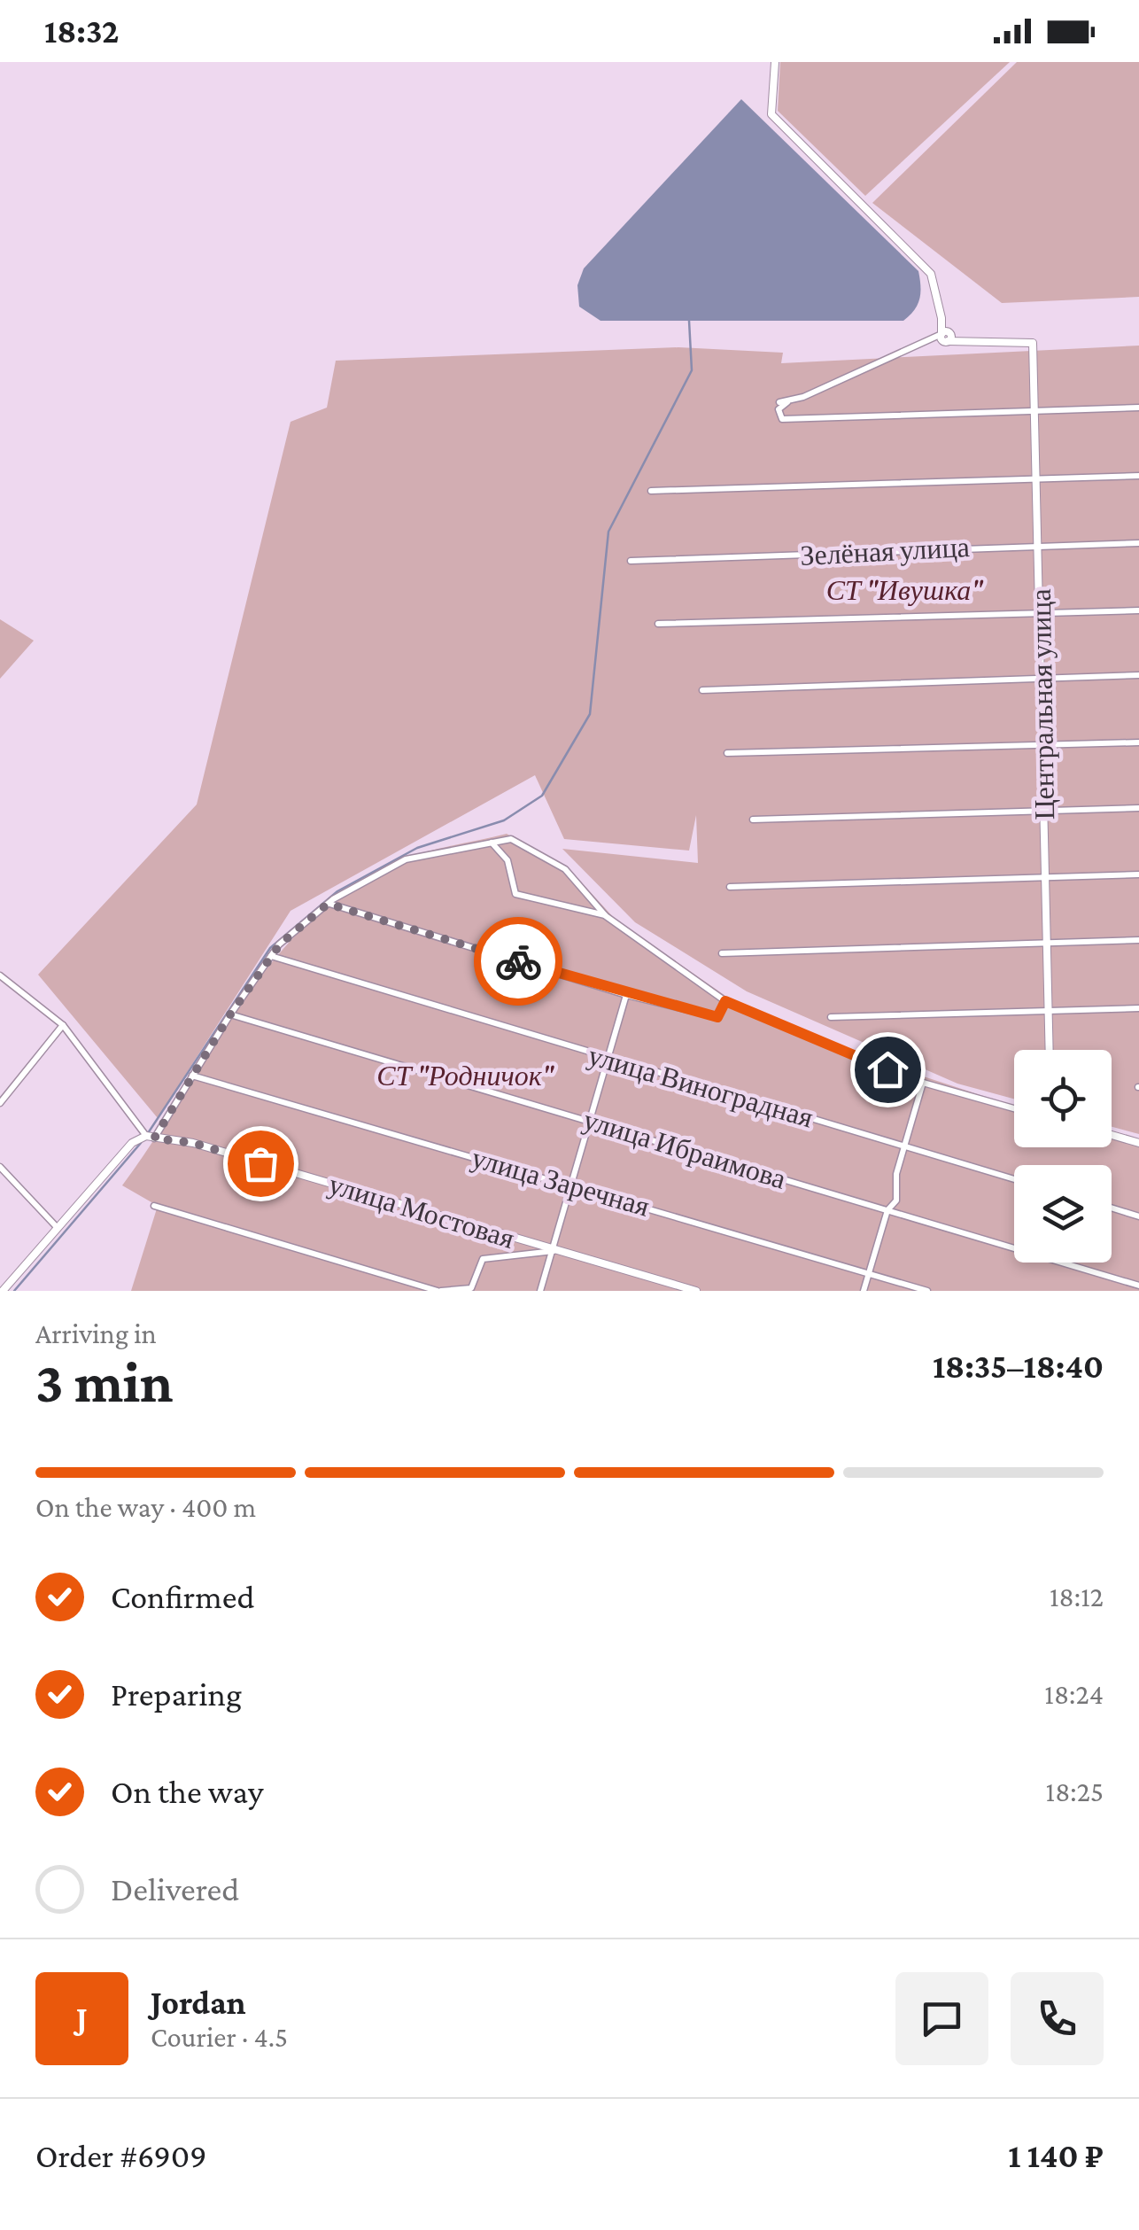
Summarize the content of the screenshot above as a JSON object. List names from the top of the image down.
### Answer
{
  "streets": {
    "street": [
      "Зелёная улица",
      "Центральная улица",
      "улица Виноградная",
      "улица Ибраимова",
      "улица Заречная",
      "улица Мостовая"
    ]
  },
  "crossings": [
    ["Зелёная улица", "Центральная улица"]
  ],
  "parks": ["СТ \"Ивушка\"", "СТ \"Родничок\""],
  "page": {
    "status": "18:32",
    "heading": ["3 min", "Arriving in", "18:35–18:40"],
    "panel": [
      "Jordan",
      "Courier · 4.5",
      "Order #6909",
      "1 140 ₽"
    ],
    "bar": "On the way · 400 m",
    "list": [
      ["Confirmed", "18:12"],
      ["Preparing", "18:24"],
      ["On the way", "18:25"],
      "Delivered"
    ],
    "round": "J"
  }
}
